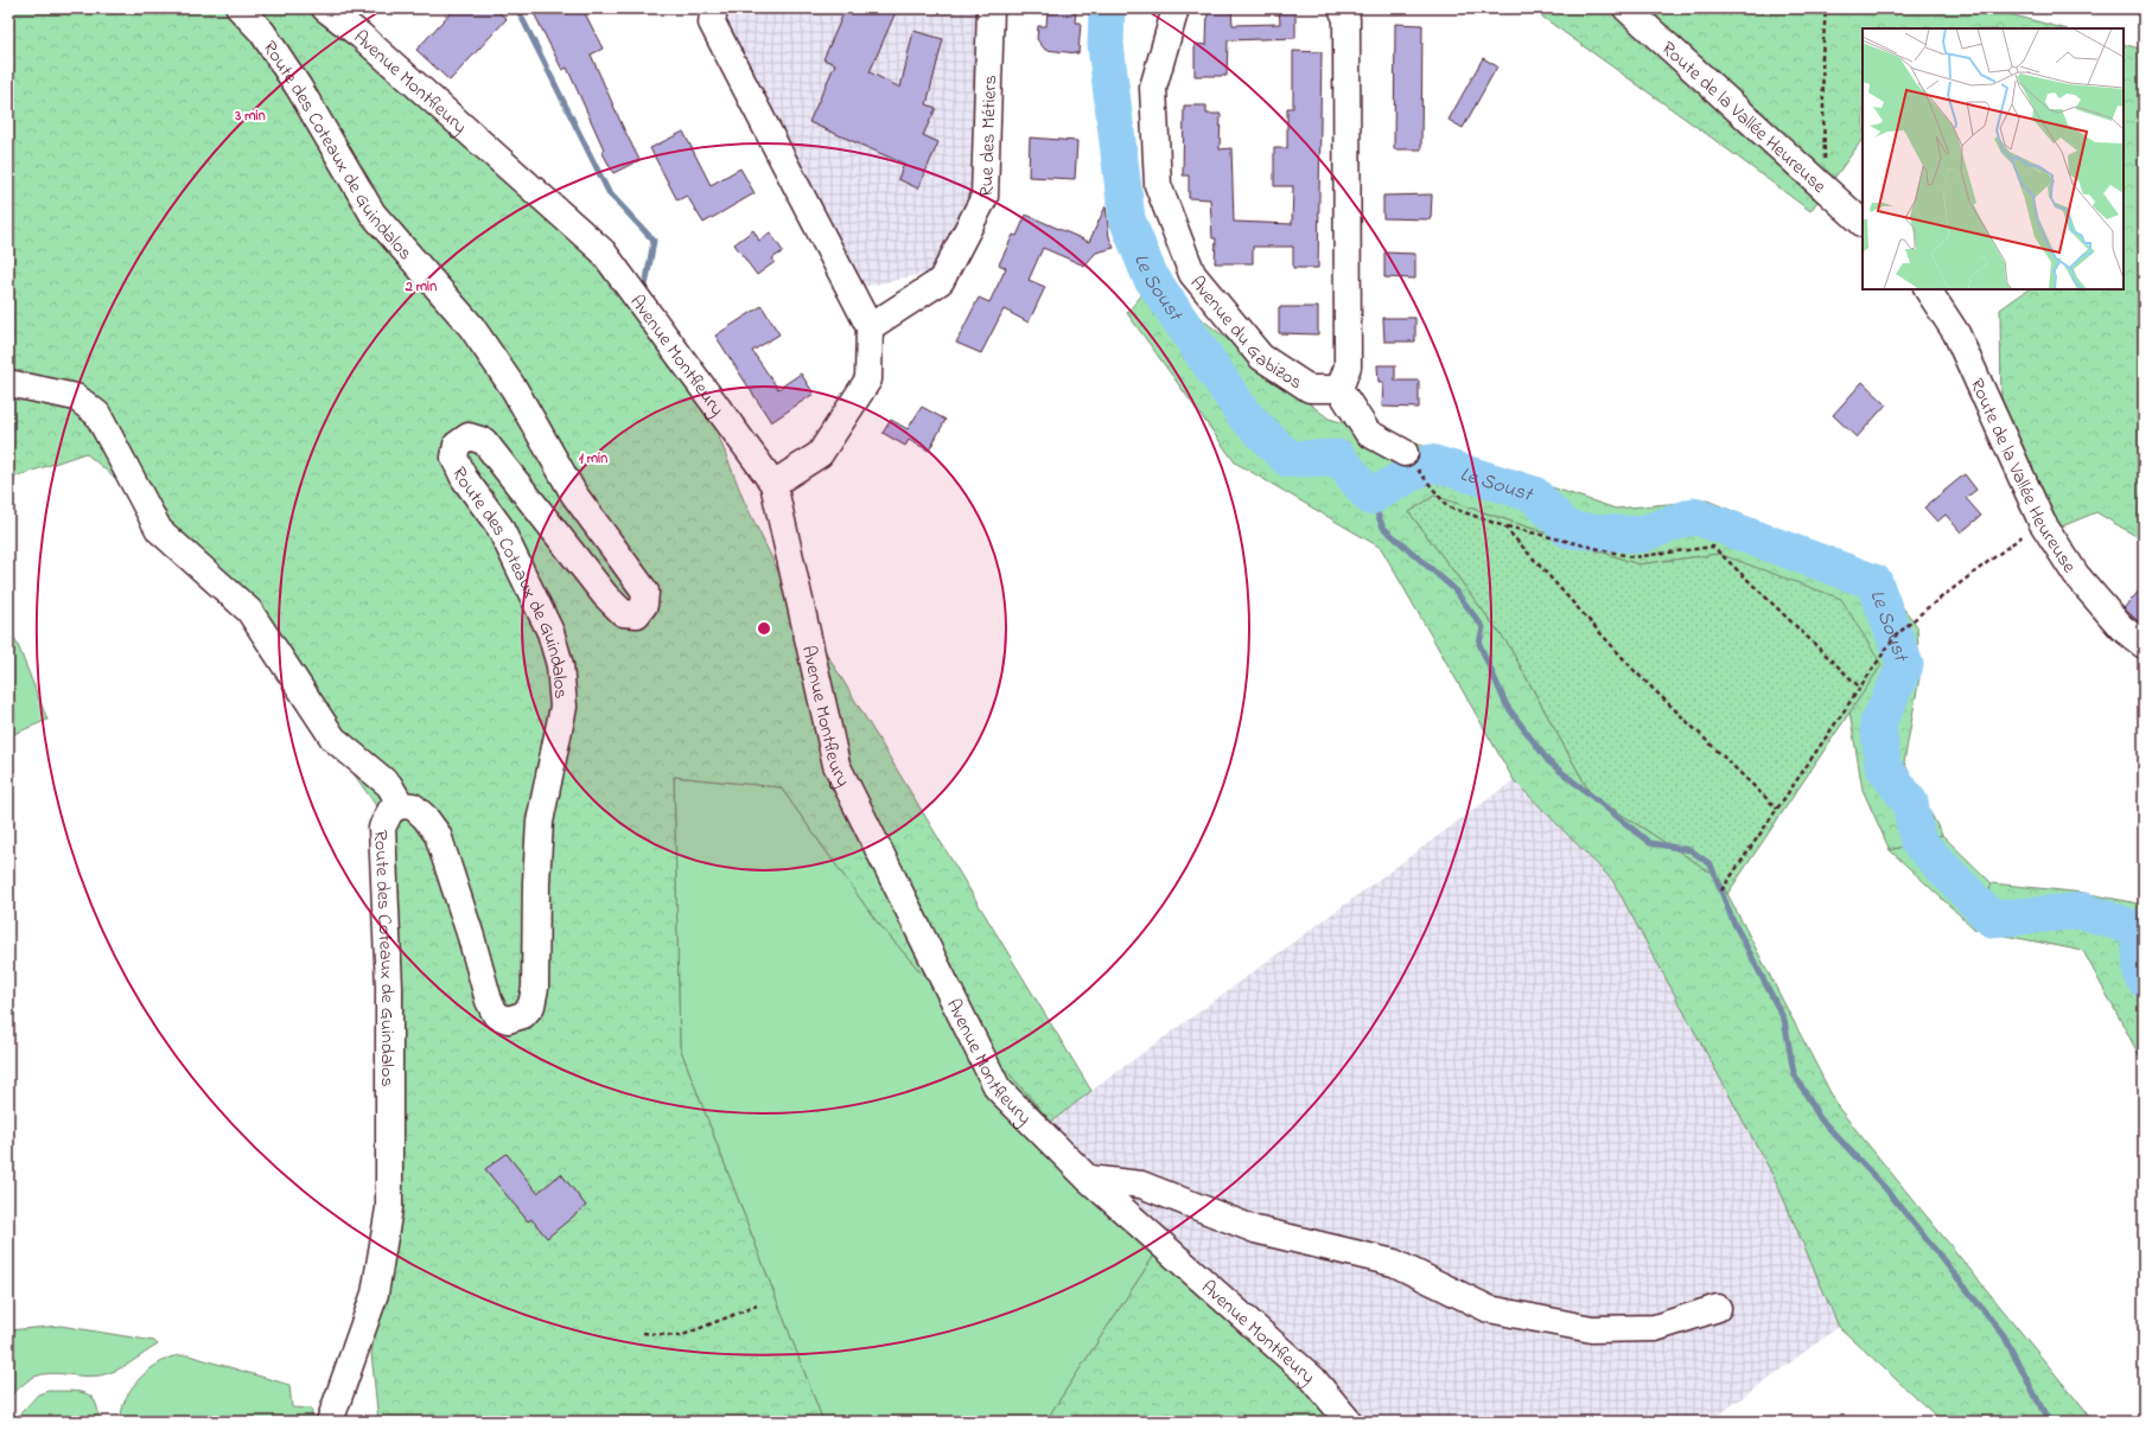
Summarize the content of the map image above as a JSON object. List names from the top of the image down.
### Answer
{
  "streets": {
    "street": [
      "Avenue Montfleury",
      "Route de la Vallée Heureuse",
      "Rue des Métiers",
      "Route des Coteaux de Guindalos",
      "Avenue du Gabizos"
    ]
  },
  "water": ["Le Soust"],
  "rings": ["3 min", "2 min", "1 min"]
}
